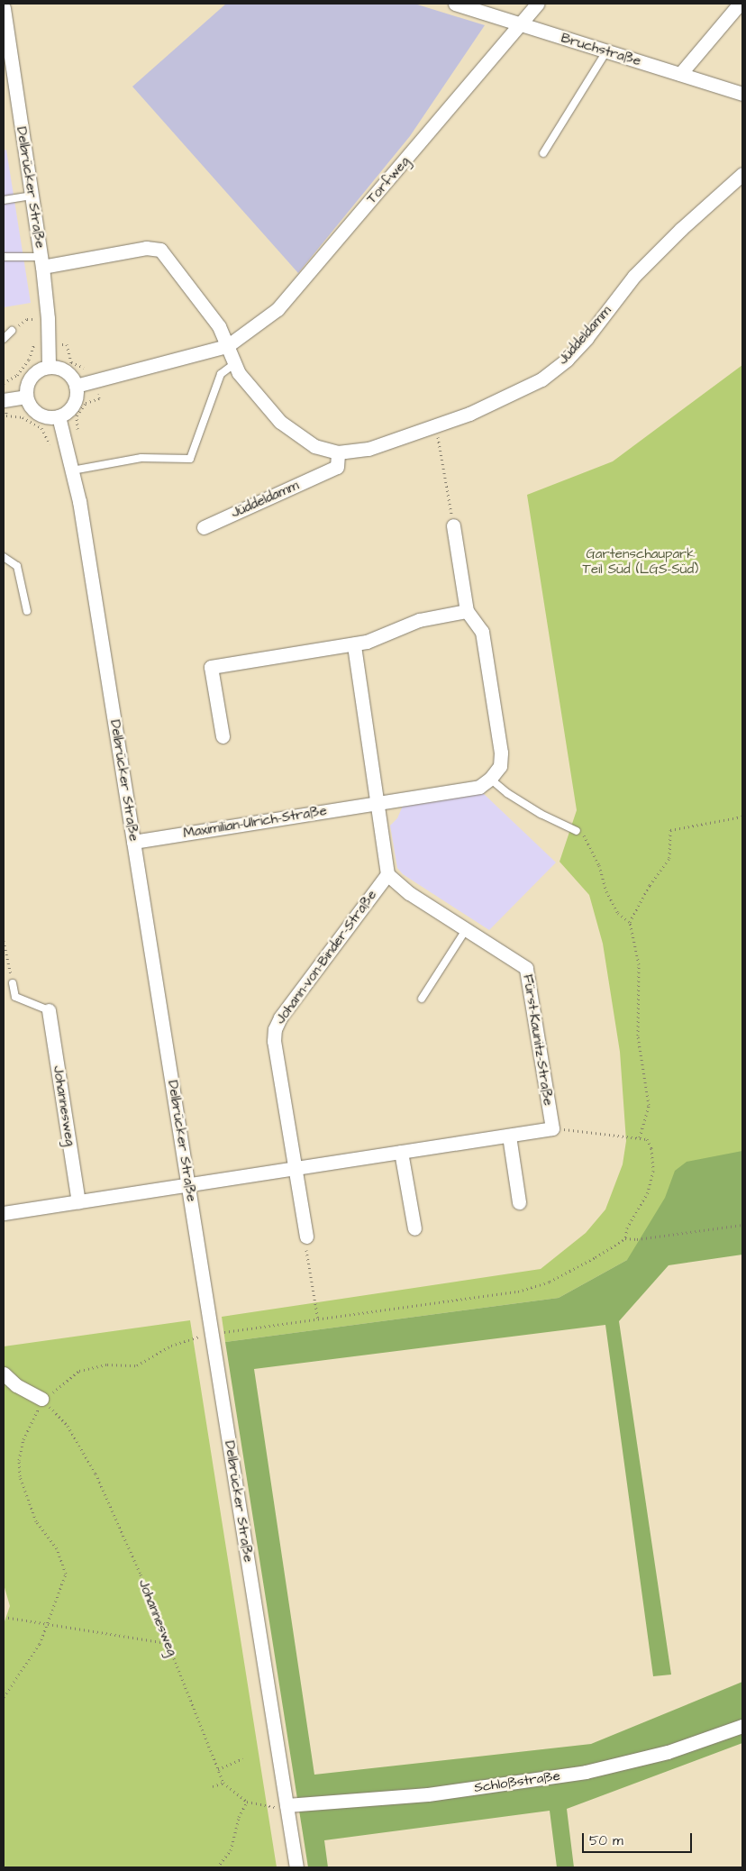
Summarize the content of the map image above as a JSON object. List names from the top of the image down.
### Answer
{
  "streets": {
    "street": [
      "Bruchstraße",
      "Torfweg",
      "Delbrücker Straße",
      "Jüddeldamm",
      "Maximilian-Ulrich-Straße",
      "Johann-von-Binder-Straße",
      "Fürst-Kaunitz-Straße",
      "Johannesweg",
      "Schloßstraße"
    ]
  },
  "crossings": [
    ["Bruchstraße", "Torfweg"],
    ["Torfweg", "Delbrücker Straße"],
    ["Torfweg", "Jüddeldamm"],
    ["Delbrücker Straße", "Maximilian-Ulrich-Straße"],
    ["Delbrücker Straße", "Johannesweg"],
    ["Delbrücker Straße", "Schloßstraße"],
    ["Johann-von-Binder-Straße", "Fürst-Kaunitz-Straße"],
    ["Johannesweg", "Schloßstraße"]
  ],
  "parks": ["Gartenschaupark Teil Süd (LGS-Süd)"],
  "scale_bar": "50 m"
}
